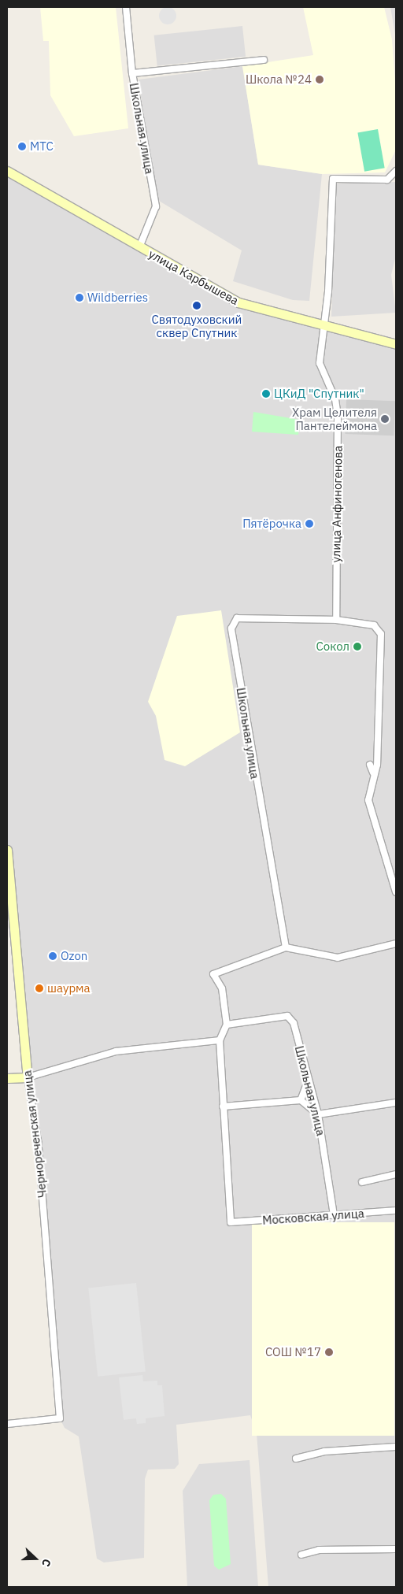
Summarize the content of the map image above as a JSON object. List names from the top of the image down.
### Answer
{
  "streets": {
    "main road": ["улица Карбышева", "Чернореченская улица"],
    "street": ["Школьная улица", "улица Анфиногенова", "Московская улица"]
  },
  "crossings": [
    ["Школьная улица", "улица Карбышева"],
    ["Школьная улица", "улица Анфиногенова"],
    ["Школьная улица", "Московская улица"],
    ["улица Карбышева", "улица Анфиногенова"]
  ],
  "places": [
    "Школа №24",
    "МТС",
    "Wildberries",
    "Святодуховский сквер Спутник",
    "ЦКиД \"Спутник\"",
    "Храм Целителя Пантелеймона",
    "Пятёрочка",
    "Сокол",
    "Ozon",
    "шаурма",
    "СОШ №17"
  ],
  "north": "right"
}
